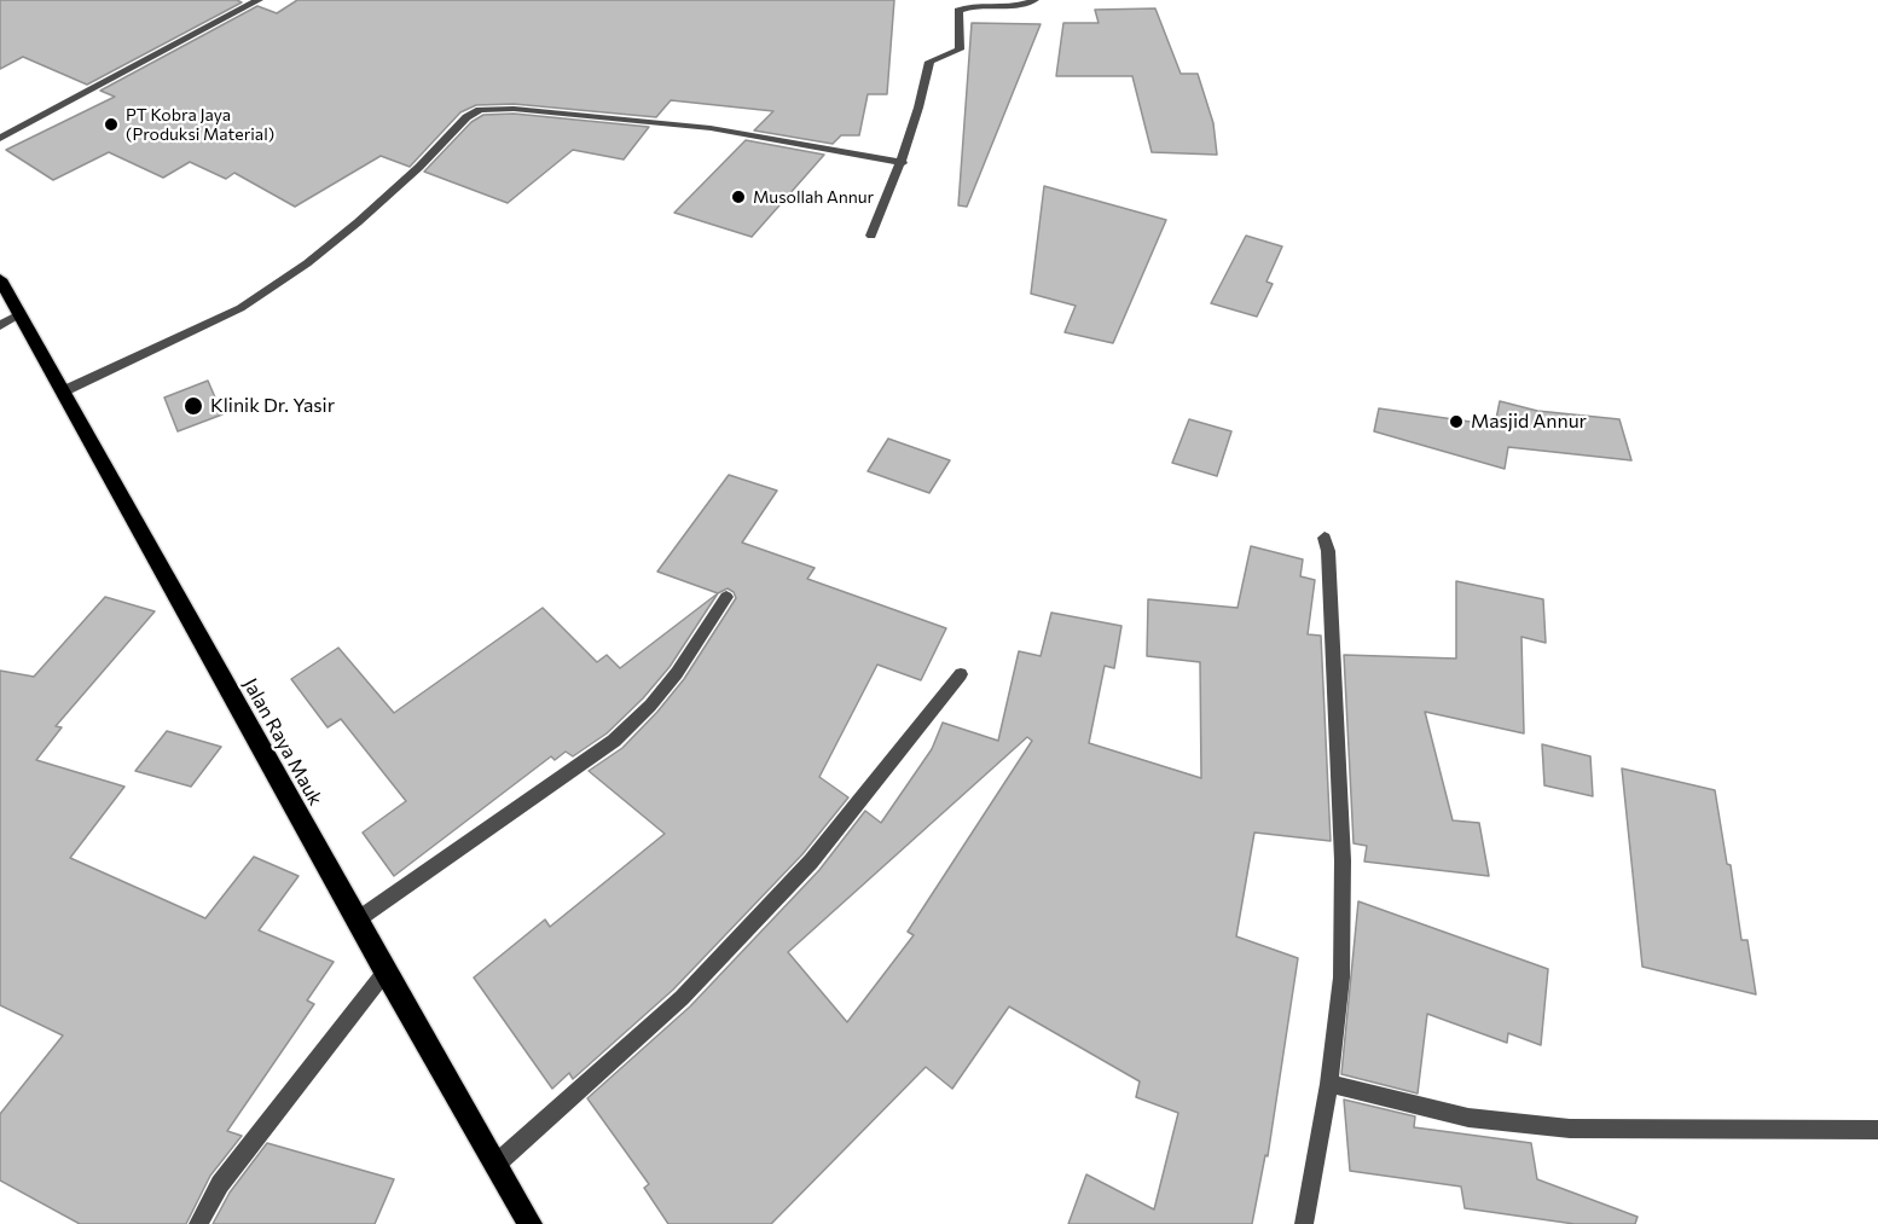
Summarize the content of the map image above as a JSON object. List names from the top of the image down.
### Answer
{
  "streets": {
    "main road": ["Jalan Raya Mauk"]
  },
  "places": [
    "PT Kobra Jaya (Produksi Material)",
    "Musollah Annur",
    "Klinik Dr. Yasir",
    "Masjid Annur"
  ]
}
